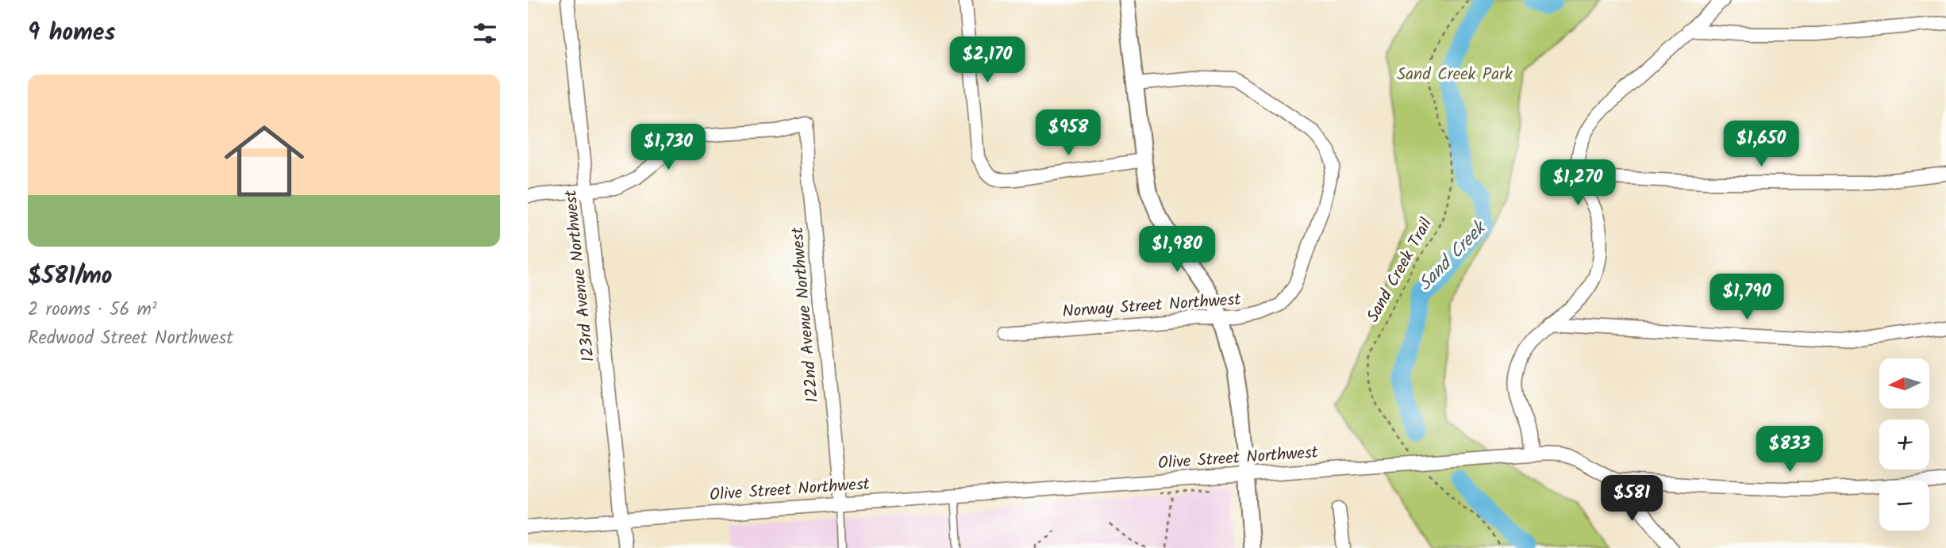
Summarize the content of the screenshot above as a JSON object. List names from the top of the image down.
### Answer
{
  "streets": {
    "street": [
      "123rd Avenue Northwest",
      "Norway Street Northwest",
      "122nd Avenue Northwest",
      "Olive Street Northwest"
    ],
    "path": ["Sand Creek Trail"]
  },
  "crossings": [
    ["123rd Avenue Northwest", "122nd Avenue Northwest"],
    ["123rd Avenue Northwest", "Olive Street Northwest"],
    ["122nd Avenue Northwest", "Olive Street Northwest"]
  ],
  "water": ["Sand Creek"],
  "parks": ["Sand Creek Park"],
  "north": "left",
  "page": {
    "heading": "9 homes",
    "price": [
      "$2,170",
      "$958",
      "$1,650",
      "$1,730",
      "$1,270",
      "$1,980",
      "$1,790",
      "$833",
      "$581"
    ],
    "list": [
      {
        "name": "$581/mo",
        "note": "2 rooms · 56 m² · Redwood Street Northwest"
      }
    ],
    "map_buttons": ["+", "−"]
  }
}
